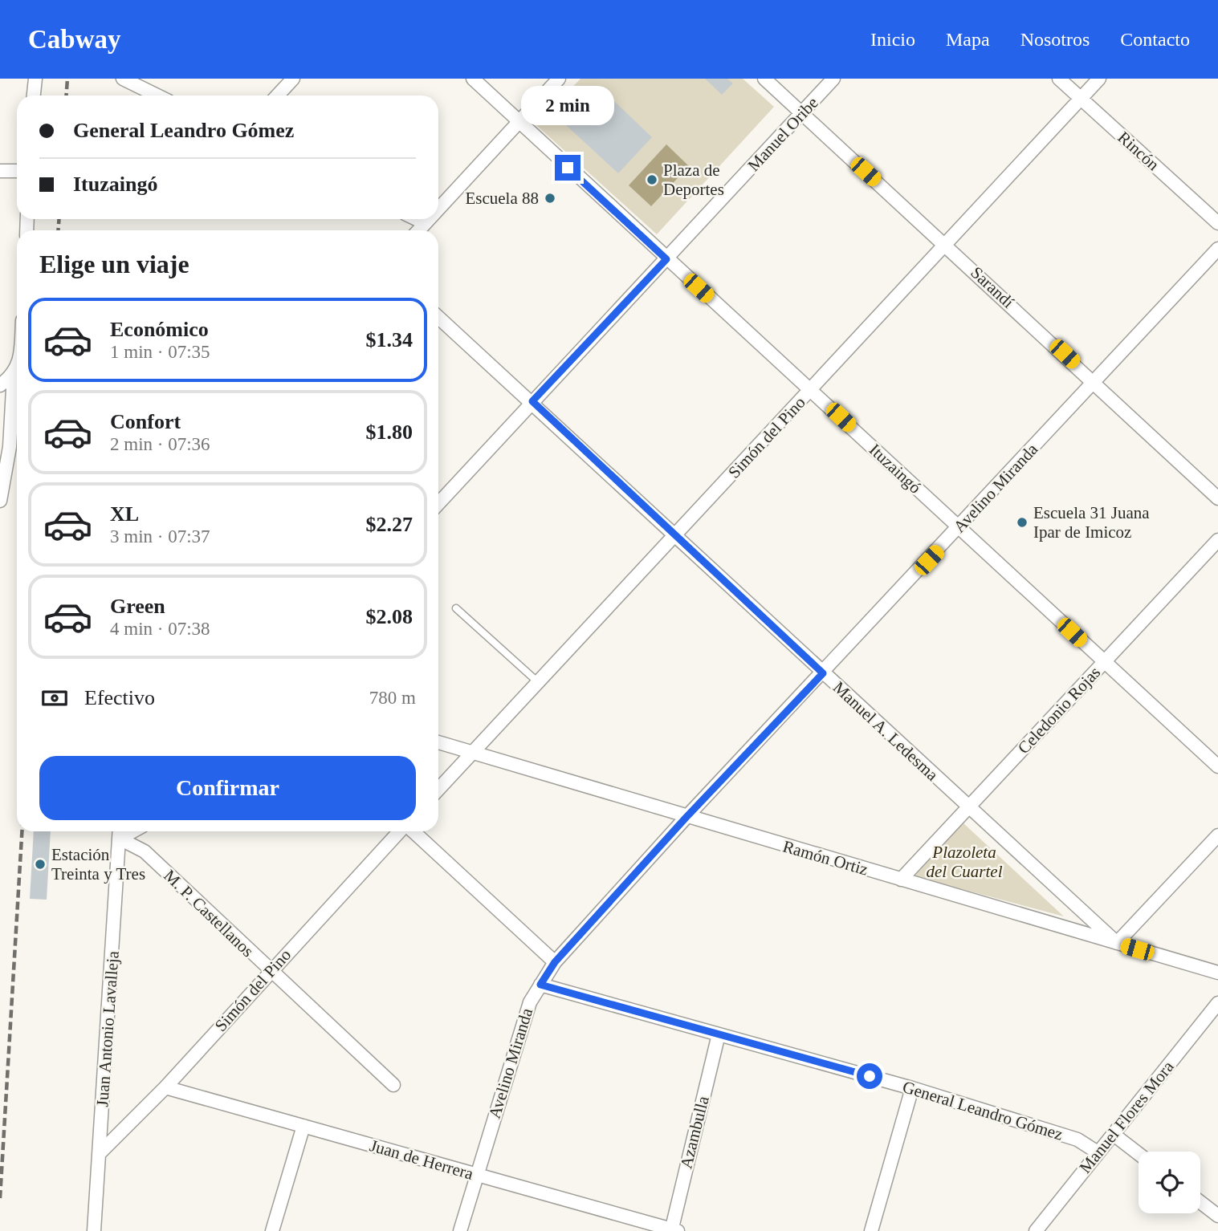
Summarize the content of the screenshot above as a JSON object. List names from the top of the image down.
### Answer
{
  "streets": {
    "street": [
      "Manuel Oribe",
      "Rincón",
      "Sarandí",
      "Simón del Pino",
      "Ituzaingó",
      "Avelino Miranda",
      "Celedonio Rojas",
      "Manuel A. Ledesma",
      "Ramón Ortiz",
      "M. P. Castellanos",
      "Juan Antonio Lavalleja",
      "General Leandro Gómez",
      "Manuel Flores Mora",
      "Azambulla",
      "Juan de Herrera"
    ]
  },
  "crossings": [
    ["Manuel Oribe", "Sarandí"],
    ["Manuel Oribe", "Ituzaingó"],
    ["Manuel Oribe", "Manuel A. Ledesma"],
    ["Rincón", "Simón del Pino"],
    ["Sarandí", "Simón del Pino"],
    ["Sarandí", "Avelino Miranda"],
    ["Simón del Pino", "Ituzaingó"],
    ["Simón del Pino", "Manuel A. Ledesma"],
    ["Simón del Pino", "Ramón Ortiz"],
    ["Simón del Pino", "M. P. Castellanos"],
    ["Simón del Pino", "Juan Antonio Lavalleja"],
    ["Simón del Pino", "Juan de Herrera"],
    ["Ituzaingó", "Avelino Miranda"],
    ["Ituzaingó", "Celedonio Rojas"],
    ["Avelino Miranda", "Manuel A. Ledesma"],
    ["Avelino Miranda", "Ramón Ortiz"],
    ["Avelino Miranda", "General Leandro Gómez"],
    ["Avelino Miranda", "Juan de Herrera"],
    ["Celedonio Rojas", "Manuel A. Ledesma"],
    ["Celedonio Rojas", "Ramón Ortiz"],
    ["Manuel A. Ledesma", "Ramón Ortiz"],
    ["M. P. Castellanos", "Juan Antonio Lavalleja"],
    ["General Leandro Gómez", "Manuel Flores Mora"],
    ["General Leandro Gómez", "Azambulla"],
    ["Azambulla", "Juan de Herrera"]
  ],
  "parks": ["Plazoleta del Cuartel"],
  "places": [
    "Plaza de Deportes",
    "Escuela 88",
    "Escuela 31 Juana Ipar de Imicoz",
    "Estación Treinta y Tres"
  ],
  "page": {
    "header": "Cabway",
    "nav": [
      "Inicio",
      "Mapa",
      "Nosotros",
      "Contacto"
    ],
    "bubble": "2 min",
    "banner": ["General Leandro Gómez", "Ituzaingó"],
    "heading": "Elige un viaje",
    "list": [
      {
        "name": "Económico",
        "note": "1 min · 07:35",
        "value": "$1.34"
      },
      {
        "name": "Confort",
        "note": "2 min · 07:36",
        "value": "$1.80"
      },
      {
        "name": "XL",
        "note": "3 min · 07:37",
        "value": "$2.27"
      },
      {
        "name": "Green",
        "note": "4 min · 07:38",
        "value": "$2.08"
      }
    ],
    "pay": ["Efectivo", "780 m"],
    "buttons": "Confirmar"
  }
}
